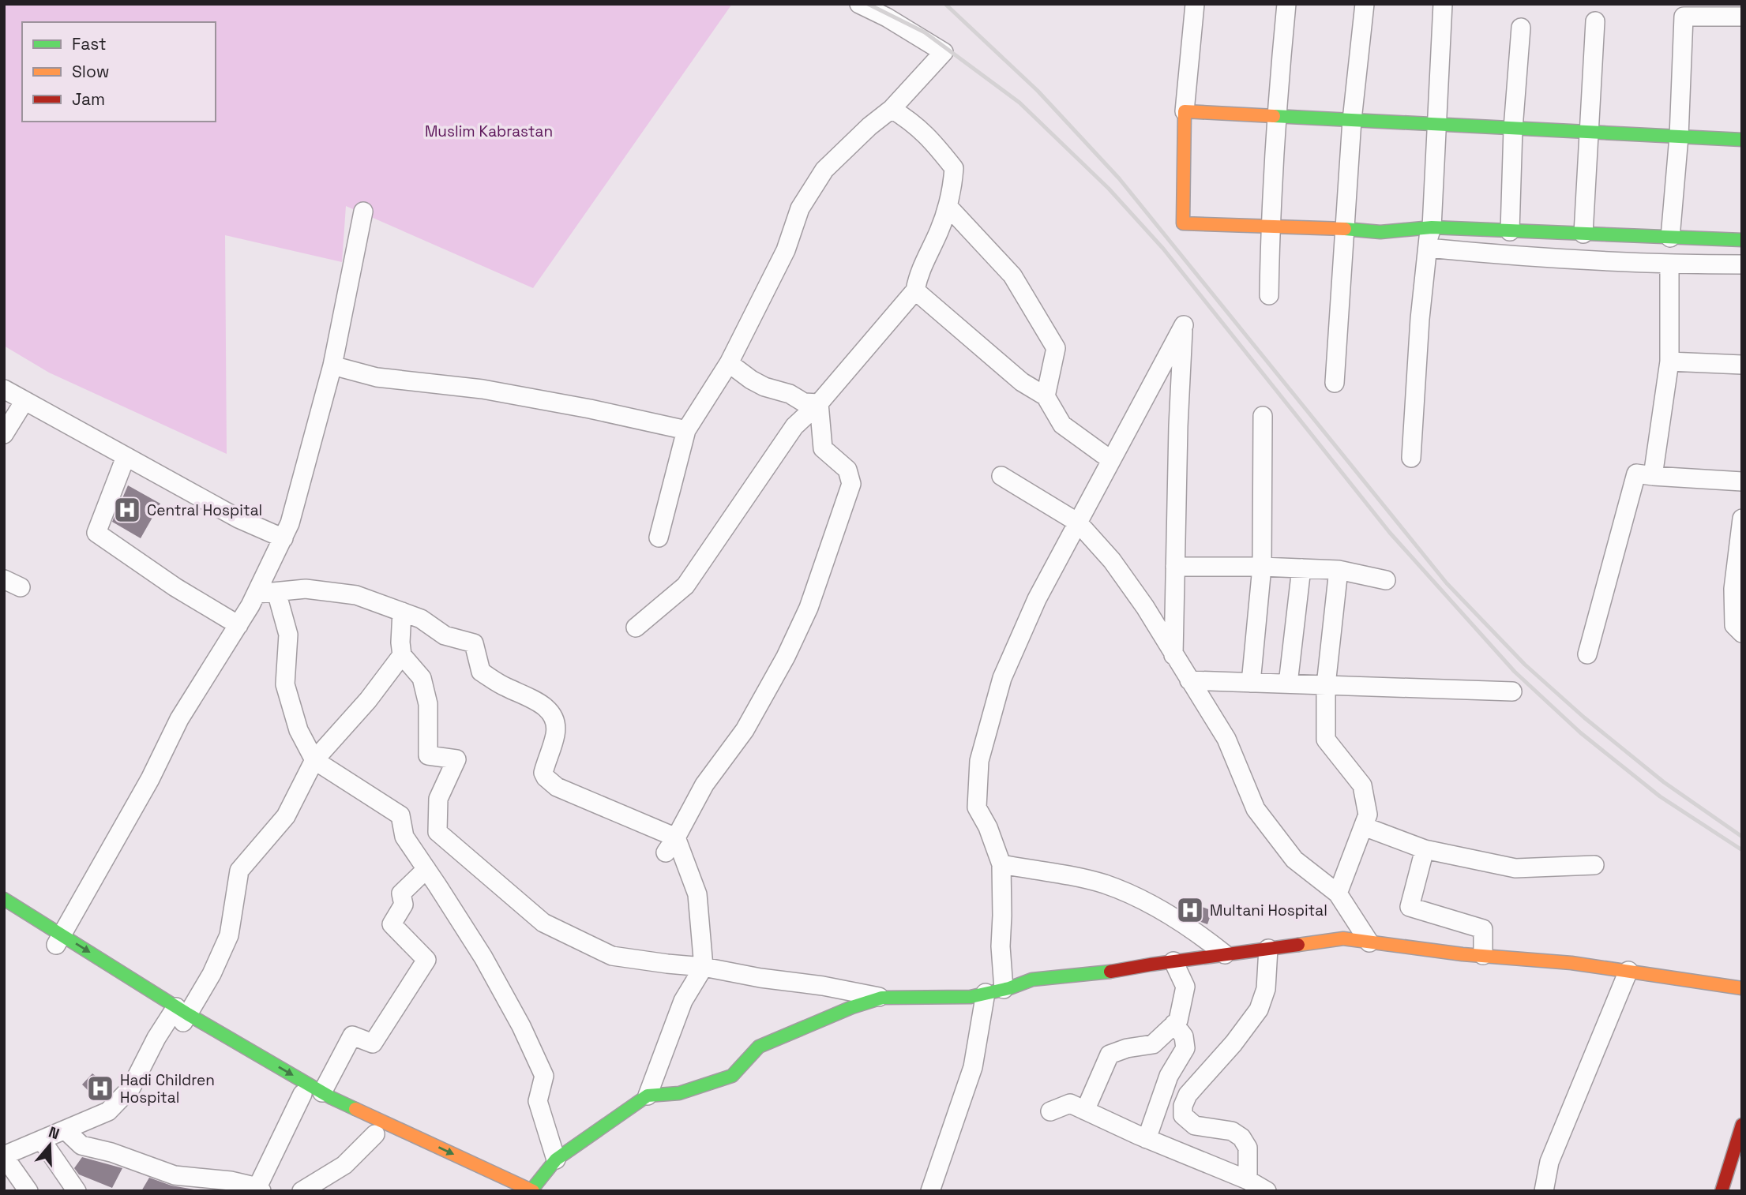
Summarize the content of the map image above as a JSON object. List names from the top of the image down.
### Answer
{
  "parks": ["Muslim Kabrastan"],
  "places": {
    "hospital": ["Central Hospital", "Multani Hospital", "Hadi Children Hospital"]
  },
  "legend": ["Fast", "Slow", "Jam"],
  "north": "top"
}
